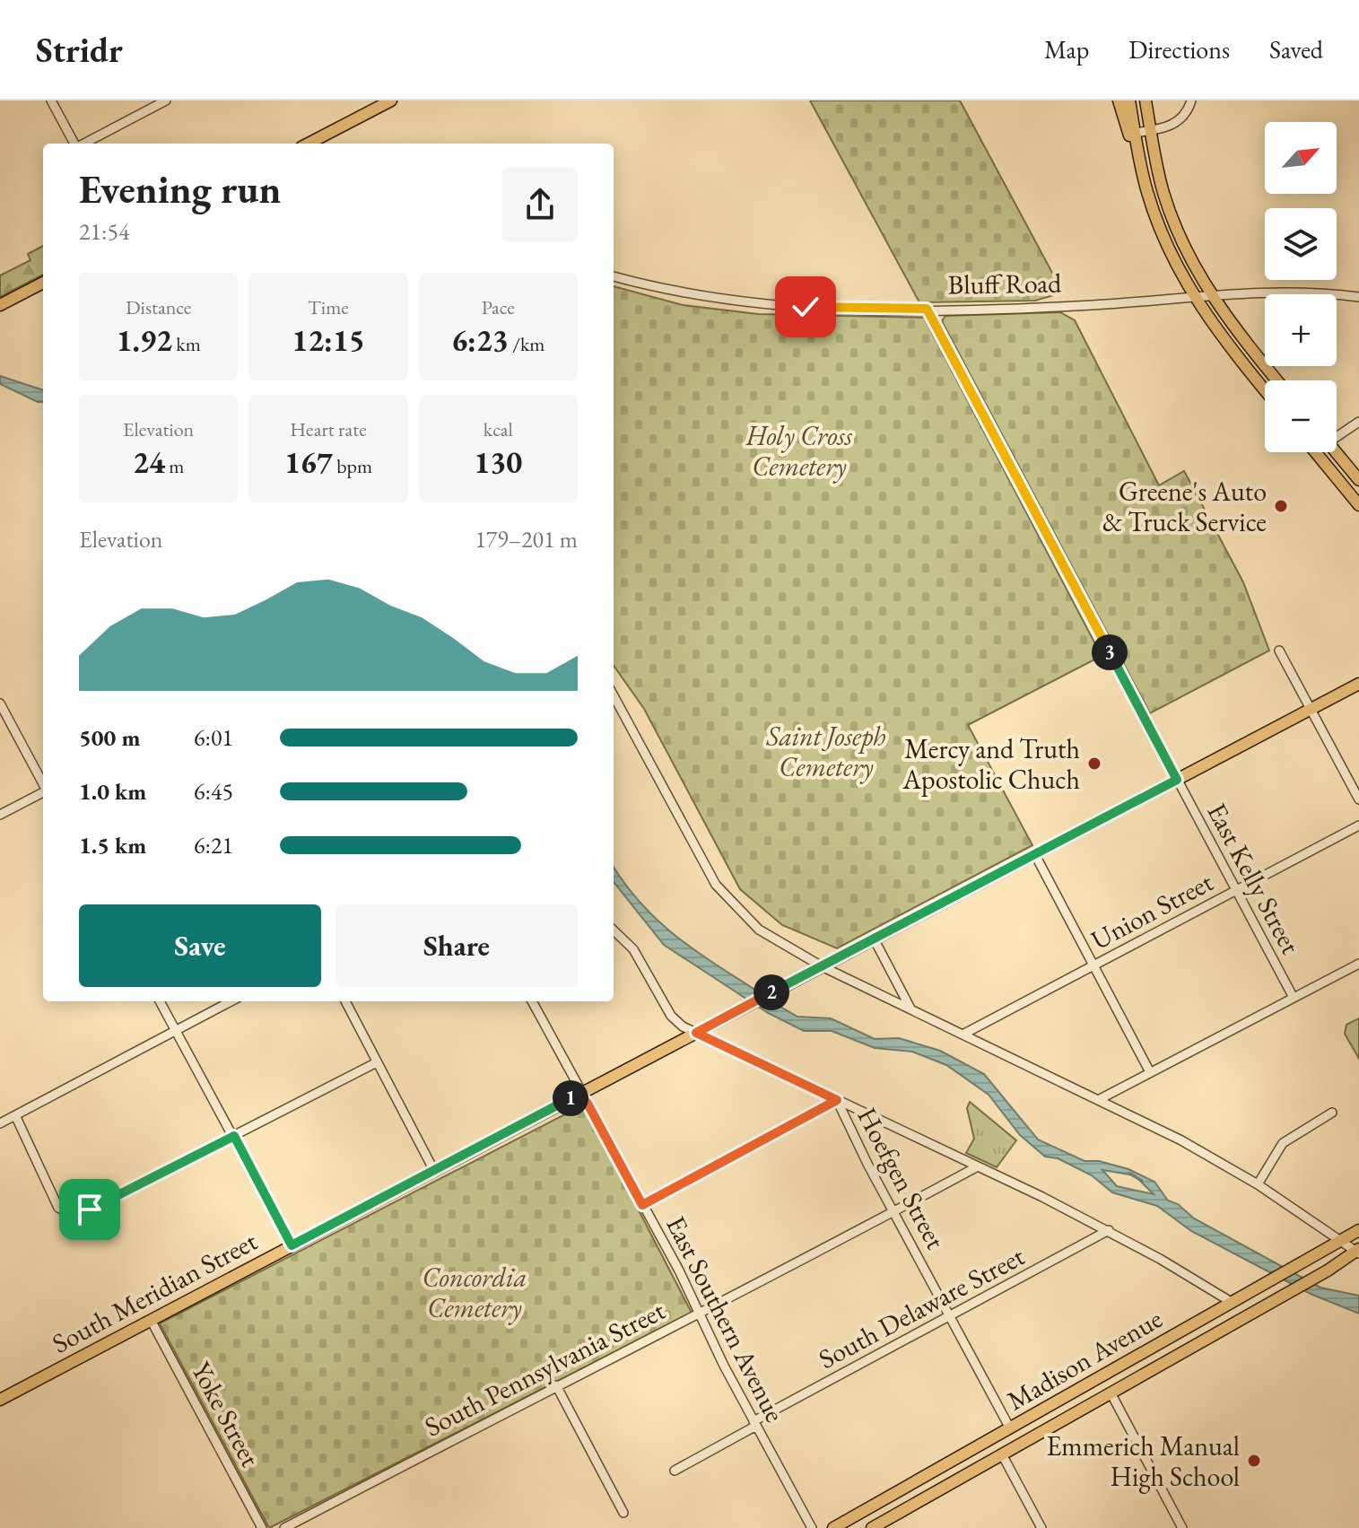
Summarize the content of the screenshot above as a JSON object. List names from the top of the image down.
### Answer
{
  "streets": {
    "main road": ["South Meridian Street", "Madison Avenue"],
    "street": [
      "Bluff Road",
      "East Kelly Street",
      "Union Street",
      "Hoefgen Street",
      "South Delaware Street",
      "East Southern Avenue",
      "South Pennsylvania Street",
      "Yoke Street"
    ]
  },
  "crossings": [
    ["Bluff Road", "East Kelly Street"],
    ["East Kelly Street", "Union Street"],
    ["East Kelly Street", "South Meridian Street"],
    ["Hoefgen Street", "South Delaware Street"],
    ["Hoefgen Street", "Madison Avenue"],
    ["Hoefgen Street", "South Pennsylvania Street"],
    ["South Meridian Street", "East Southern Avenue"],
    ["South Meridian Street", "Yoke Street"],
    ["South Delaware Street", "East Southern Avenue"],
    ["East Southern Avenue", "South Pennsylvania Street"]
  ],
  "parks": ["Holy Cross Cemetery", "Saint Joseph Cemetery", "Concordia Cemetery"],
  "places": ["Greene's Auto & Truck Service", "Mercy and Truth Apostolic Chuch", "Emmerich Manual High School"],
  "north": "top right",
  "page": {
    "header": "Stridr",
    "nav": ["Map", "Directions", "Saved"],
    "map_buttons": ["+", "−"],
    "heading": ["Evening run", "21:54"],
    "stats": [
      ["Distance", "1.92 km"],
      ["Time", "12:15"],
      ["Pace", "6:23 /km"],
      ["Elevation", "24 m"],
      ["Heart rate", "167 bpm"],
      ["kcal", "130"]
    ],
    "chart": ["Elevation", "179–201 m"],
    "pins": ["3", "2", "1"],
    "list": [
      {
        "name": "500 m",
        "note": "6:01"
      },
      {
        "name": "1.0 km",
        "note": "6:45"
      },
      {
        "name": "1.5 km",
        "note": "6:21"
      }
    ],
    "buttons": ["Save", "Share"]
  }
}
